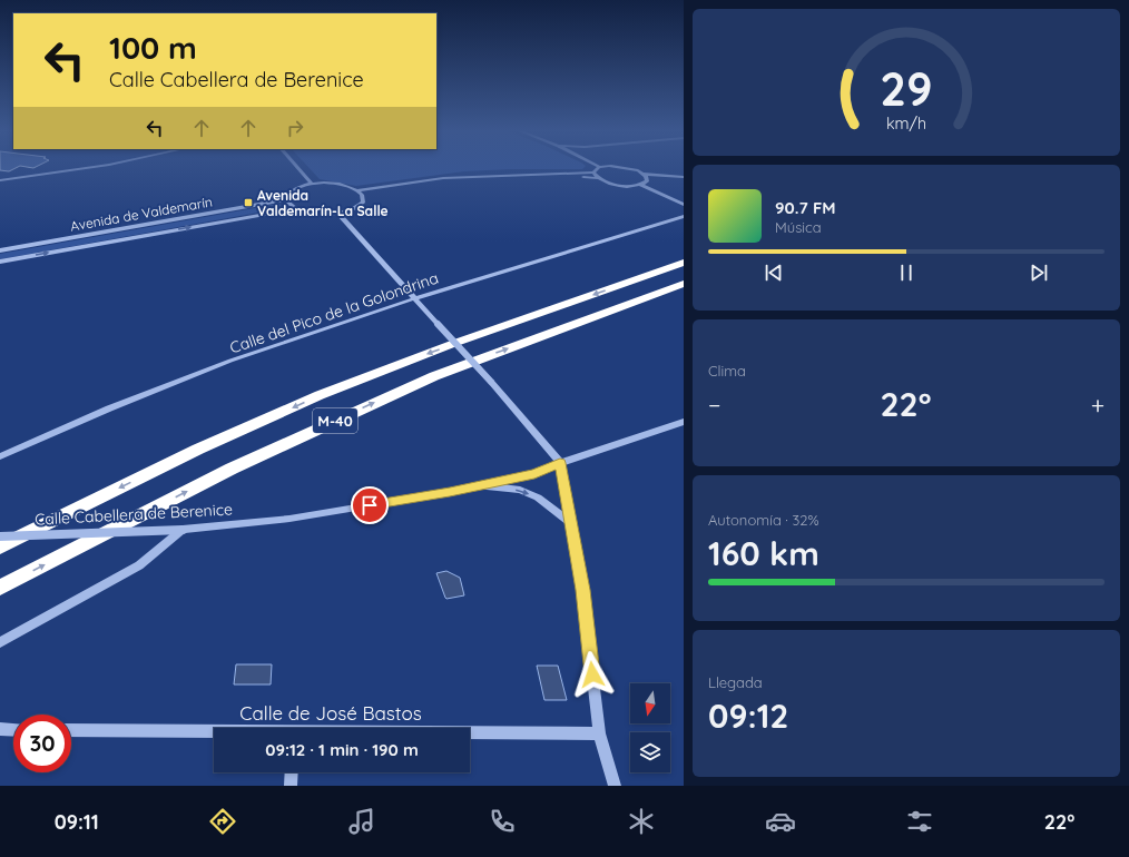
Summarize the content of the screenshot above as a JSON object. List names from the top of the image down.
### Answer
{
  "streets": {
    "highway": ["M-40"],
    "street": [
      "Avenida de Valdemarín",
      "Calle del Pico de la Golondrina",
      "Calle Cabellera de Berenice",
      "Calle de José Bastos"
    ]
  },
  "places": {
    "transit": ["Avenida Valdemarín-La Salle"]
  },
  "north": "bottom",
  "page": {
    "turn": ["100 m", "Calle Cabellera de Berenice"],
    "song": ["90.7 FM", "Música"],
    "tile": [
      "Clima",
      ["Autonomía · 32%", "160 km"],
      ["Llegada", "09:12"]
    ],
    "heat": ["−", "22°", "+"],
    "limit": "30",
    "trip": "09:12 · 1 min · 190 m",
    "tabs": ["09:11", "22°"],
    "gauge": ["29", "km/h"]
  }
}
